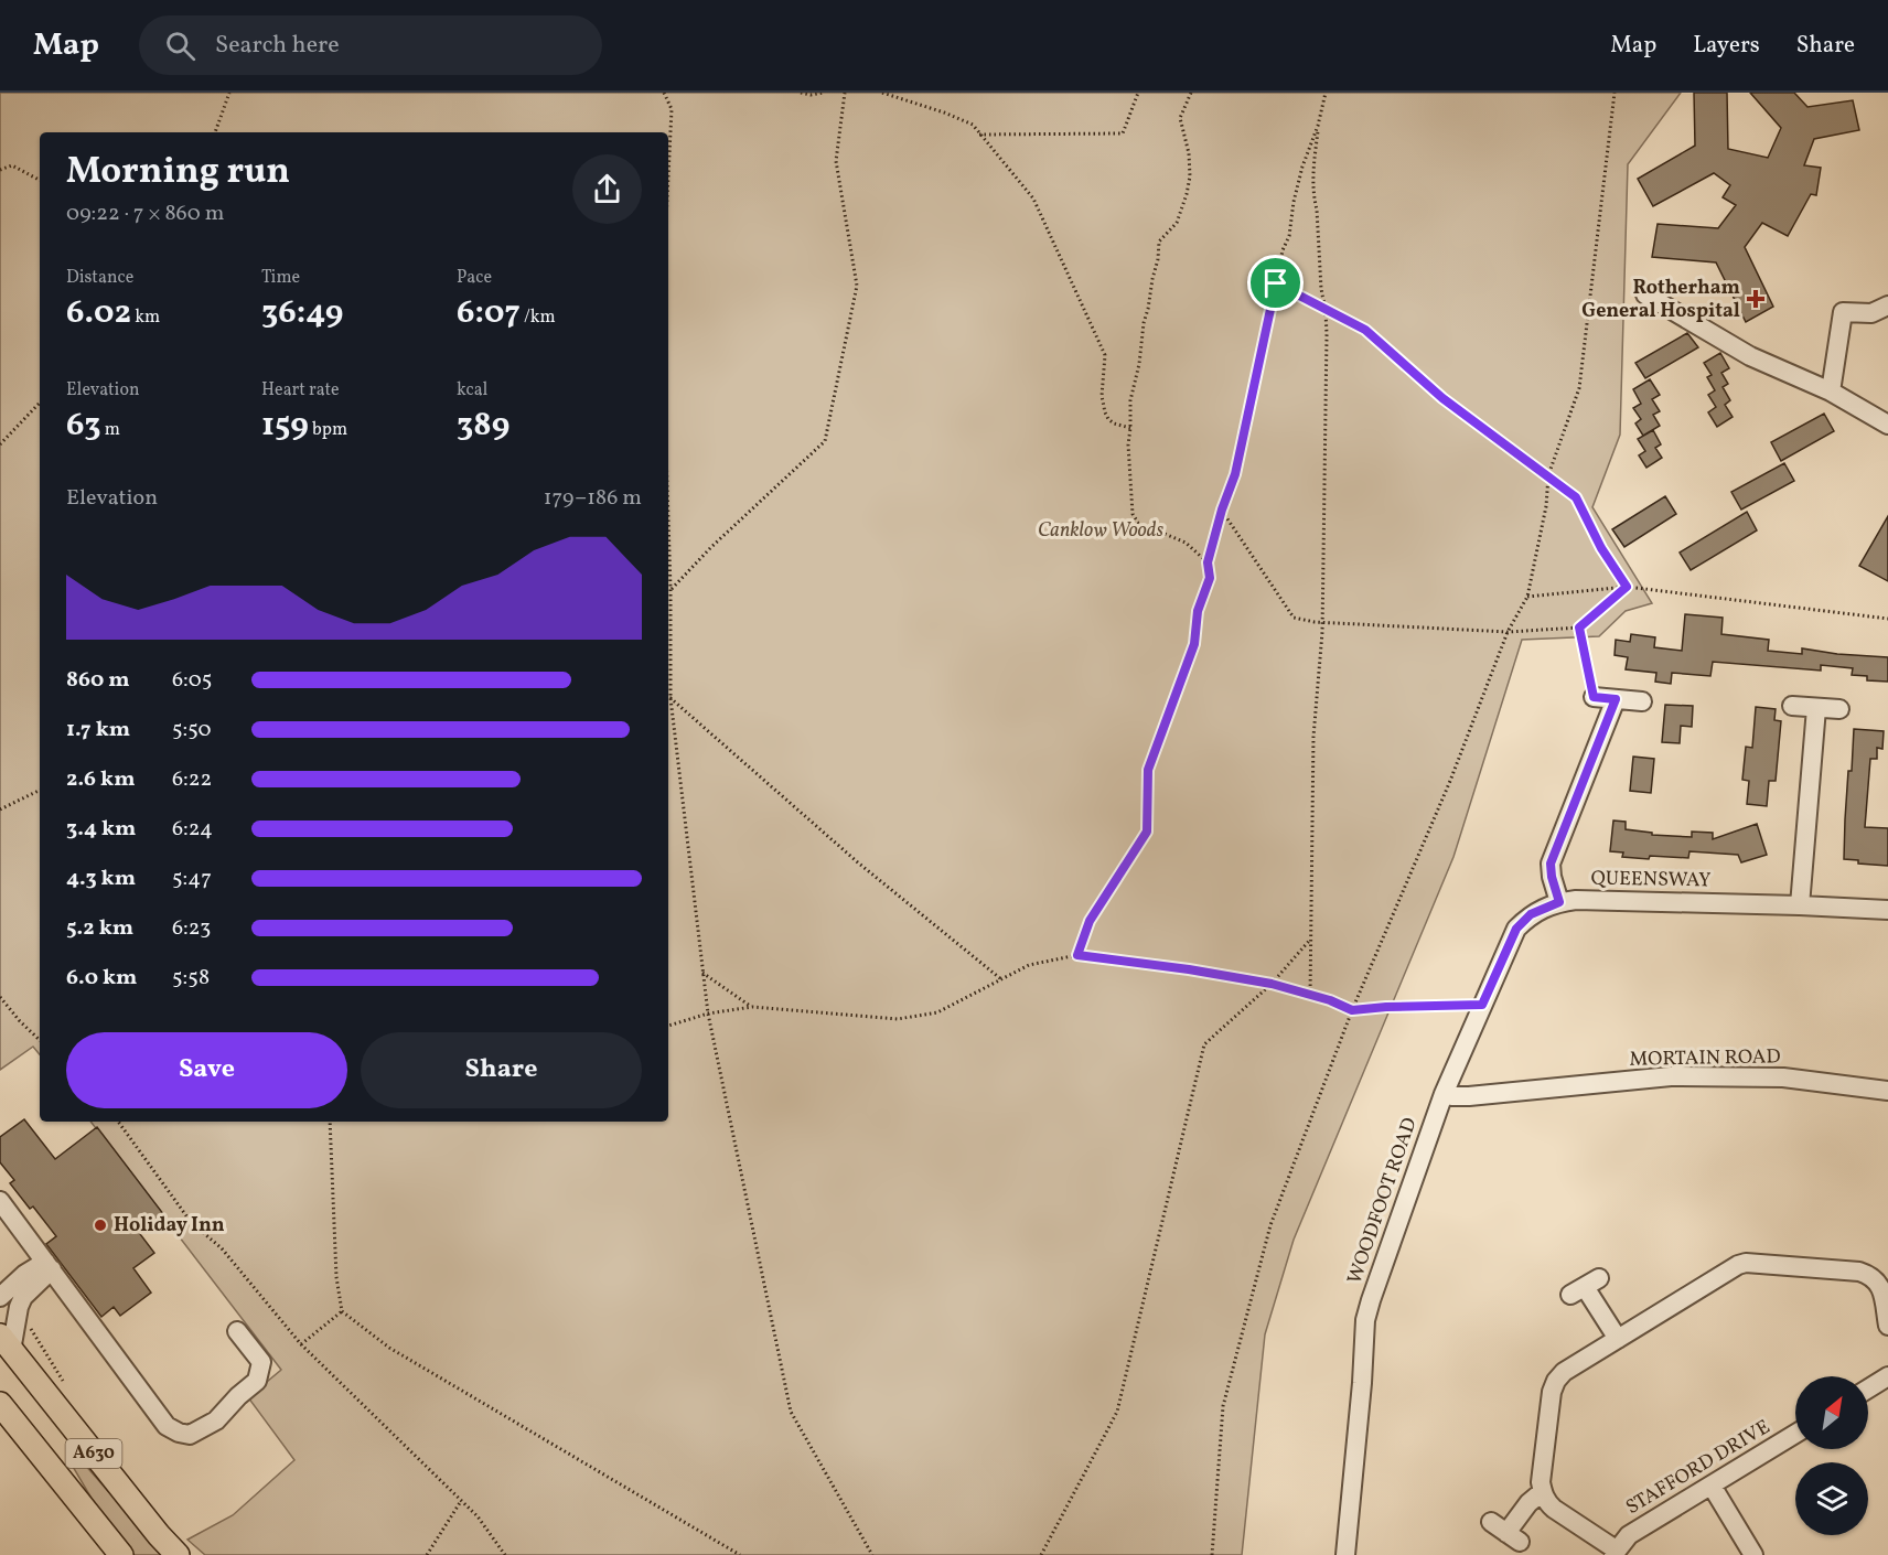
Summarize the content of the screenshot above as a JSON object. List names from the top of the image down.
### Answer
{
  "streets": {
    "main road": ["A630"],
    "street": [
      "QUEENSWAY",
      "MORTAIN ROAD",
      "WOODFOOT ROAD",
      "STAFFORD DRIVE"
    ]
  },
  "crossings": [
    ["QUEENSWAY", "WOODFOOT ROAD"],
    ["MORTAIN ROAD", "WOODFOOT ROAD"]
  ],
  "parks": ["Canklow Woods"],
  "places": {
    "health": ["Rotherham General Hospital"],
    "other": ["Holiday Inn"]
  },
  "north": "top right",
  "page": {
    "header": "Map",
    "search": "Search here",
    "nav": ["Map", "Layers", "Share"],
    "heading": ["Morning run", "09:22 · 7 × 860 m"],
    "stats": [
      ["Distance", "6.02 km"],
      ["Time", "36:49"],
      ["Pace", "6:07 /km"],
      ["Elevation", "63 m"],
      ["Heart rate", "159 bpm"],
      ["kcal", "389"]
    ],
    "chart": ["Elevation", "179–186 m"],
    "list": [
      {
        "name": "860 m",
        "note": "6:05"
      },
      {
        "name": "1.7 km",
        "note": "5:50"
      },
      {
        "name": "2.6 km",
        "note": "6:22"
      },
      {
        "name": "3.4 km",
        "note": "6:24"
      },
      {
        "name": "4.3 km",
        "note": "5:47"
      },
      {
        "name": "5.2 km",
        "note": "6:23"
      },
      {
        "name": "6.0 km",
        "note": "5:58"
      }
    ],
    "buttons": ["Save", "Share"]
  }
}
